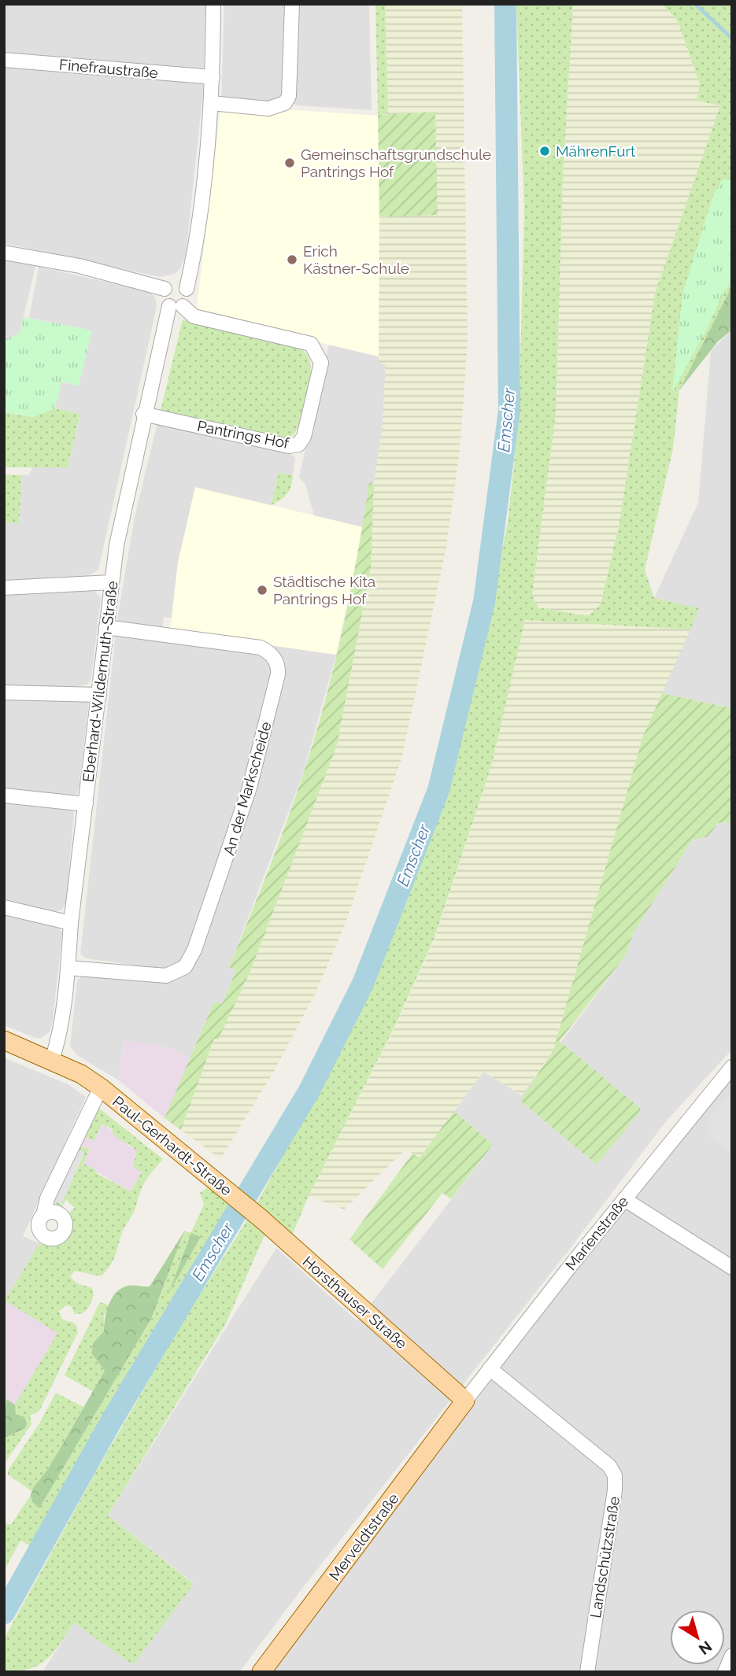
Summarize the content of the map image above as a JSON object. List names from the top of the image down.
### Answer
{
  "streets": {
    "main road": ["Paul-Gerhardt-Straße", "Horsthauser Straße", "Merveldtstraße"],
    "street": [
      "Finefraustraße",
      "Pantrings Hof",
      "Eberhard-Wildermuth-Straße",
      "An der Markscheide",
      "Marienstraße",
      "Landschützstraße"
    ]
  },
  "crossings": [
    ["Pantrings Hof", "Eberhard-Wildermuth-Straße"],
    ["Eberhard-Wildermuth-Straße", "An der Markscheide"],
    ["Eberhard-Wildermuth-Straße", "Paul-Gerhardt-Straße"],
    ["Paul-Gerhardt-Straße", "Horsthauser Straße"],
    ["Marienstraße", "Horsthauser Straße"],
    ["Marienstraße", "Merveldtstraße"],
    ["Marienstraße", "Landschützstraße"],
    ["Horsthauser Straße", "Merveldtstraße"]
  ],
  "water": ["Emscher"],
  "places": [
    "MährenFurt",
    "Gemeinschaftsgrundschule Pantrings Hof",
    "Erich Kästner-Schule",
    "Städtische Kita Pantrings Hof"
  ],
  "north": "bottom right"
}
